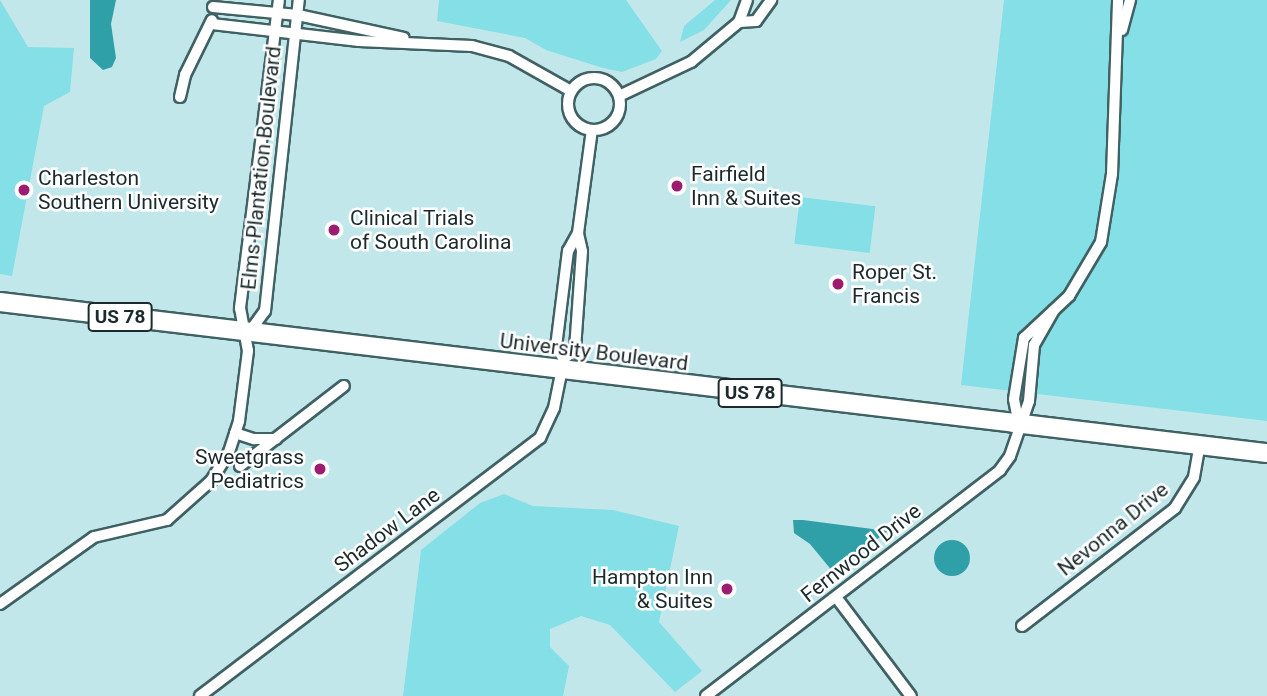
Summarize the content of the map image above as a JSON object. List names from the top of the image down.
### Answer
{
  "streets": {
    "main road": ["US 78", "University Boulevard"],
    "street": [
      "Elms Plantation Boulevard",
      "Nevonna Drive",
      "Shadow Lane",
      "Fernwood Drive"
    ]
  },
  "crossings": [
    ["Elms Plantation Boulevard", "University Boulevard"],
    ["University Boulevard", "Nevonna Drive"],
    ["University Boulevard", "Shadow Lane"],
    ["University Boulevard", "Fernwood Drive"]
  ],
  "places": [
    "Fairfield Inn & Suites",
    "Charleston Southern University",
    "Clinical Trials of South Carolina",
    "Roper St. Francis",
    "Sweetgrass Pediatrics",
    "Hampton Inn & Suites"
  ]
}
